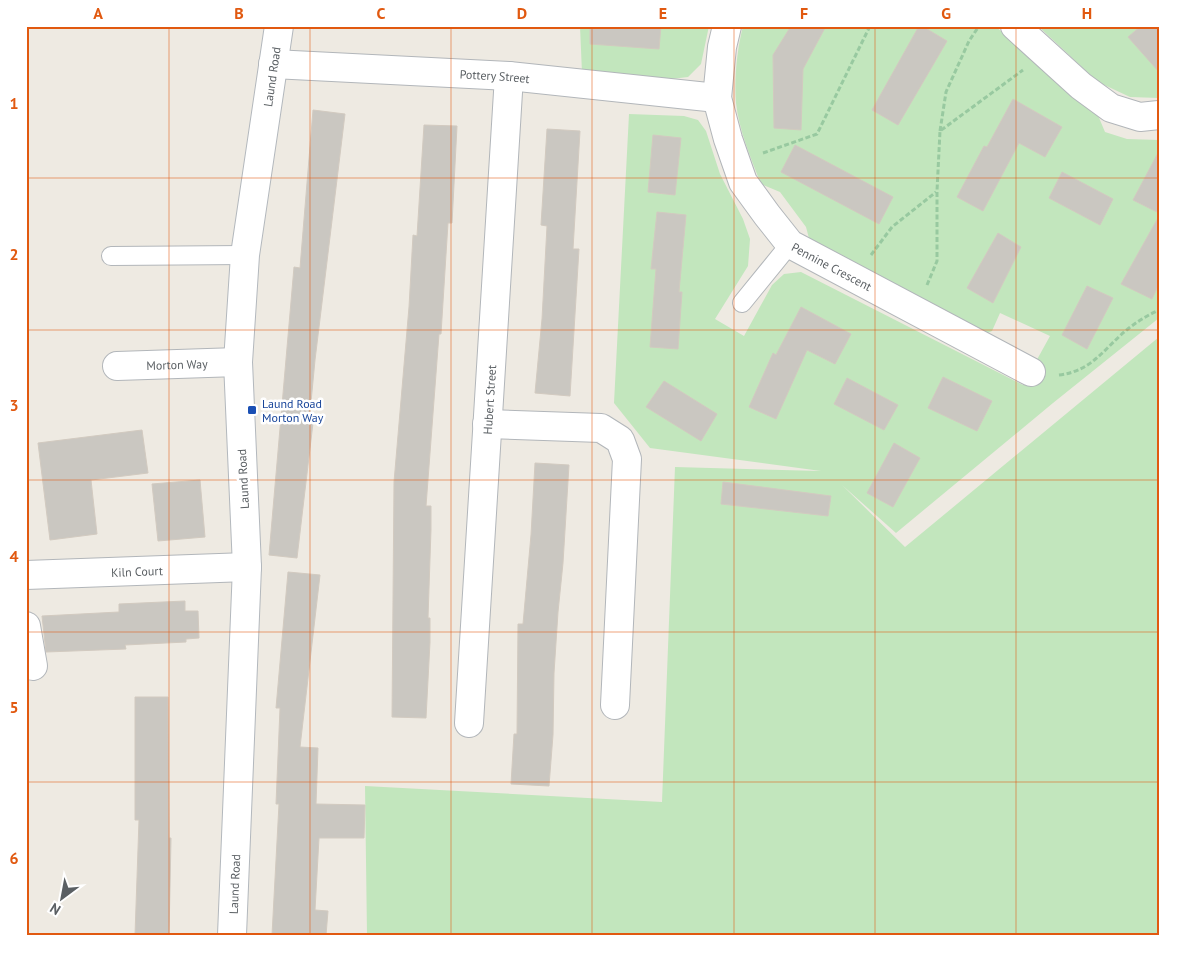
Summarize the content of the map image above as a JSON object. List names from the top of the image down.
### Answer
{
  "streets": {
    "street": [
      "Pottery Street",
      "Laund Road",
      "Pennine Crescent",
      "Morton Way",
      "Hubert Street",
      "Kiln Court"
    ]
  },
  "crossings": [
    ["Pottery Street", "Laund Road"],
    ["Pottery Street", "Pennine Crescent"],
    ["Pottery Street", "Hubert Street"],
    ["Laund Road", "Morton Way"],
    ["Laund Road", "Kiln Court"]
  ],
  "places": {
    "transit": ["Laund Road Morton Way"]
  },
  "north": "bottom left",
  "grid": {
    "columns": [
      "A",
      "B",
      "C",
      "D",
      "E",
      "F",
      "G",
      "H"
    ],
    "rows": [
      "1",
      "2",
      "3",
      "4",
      "5",
      "6"
    ]
  }
}
